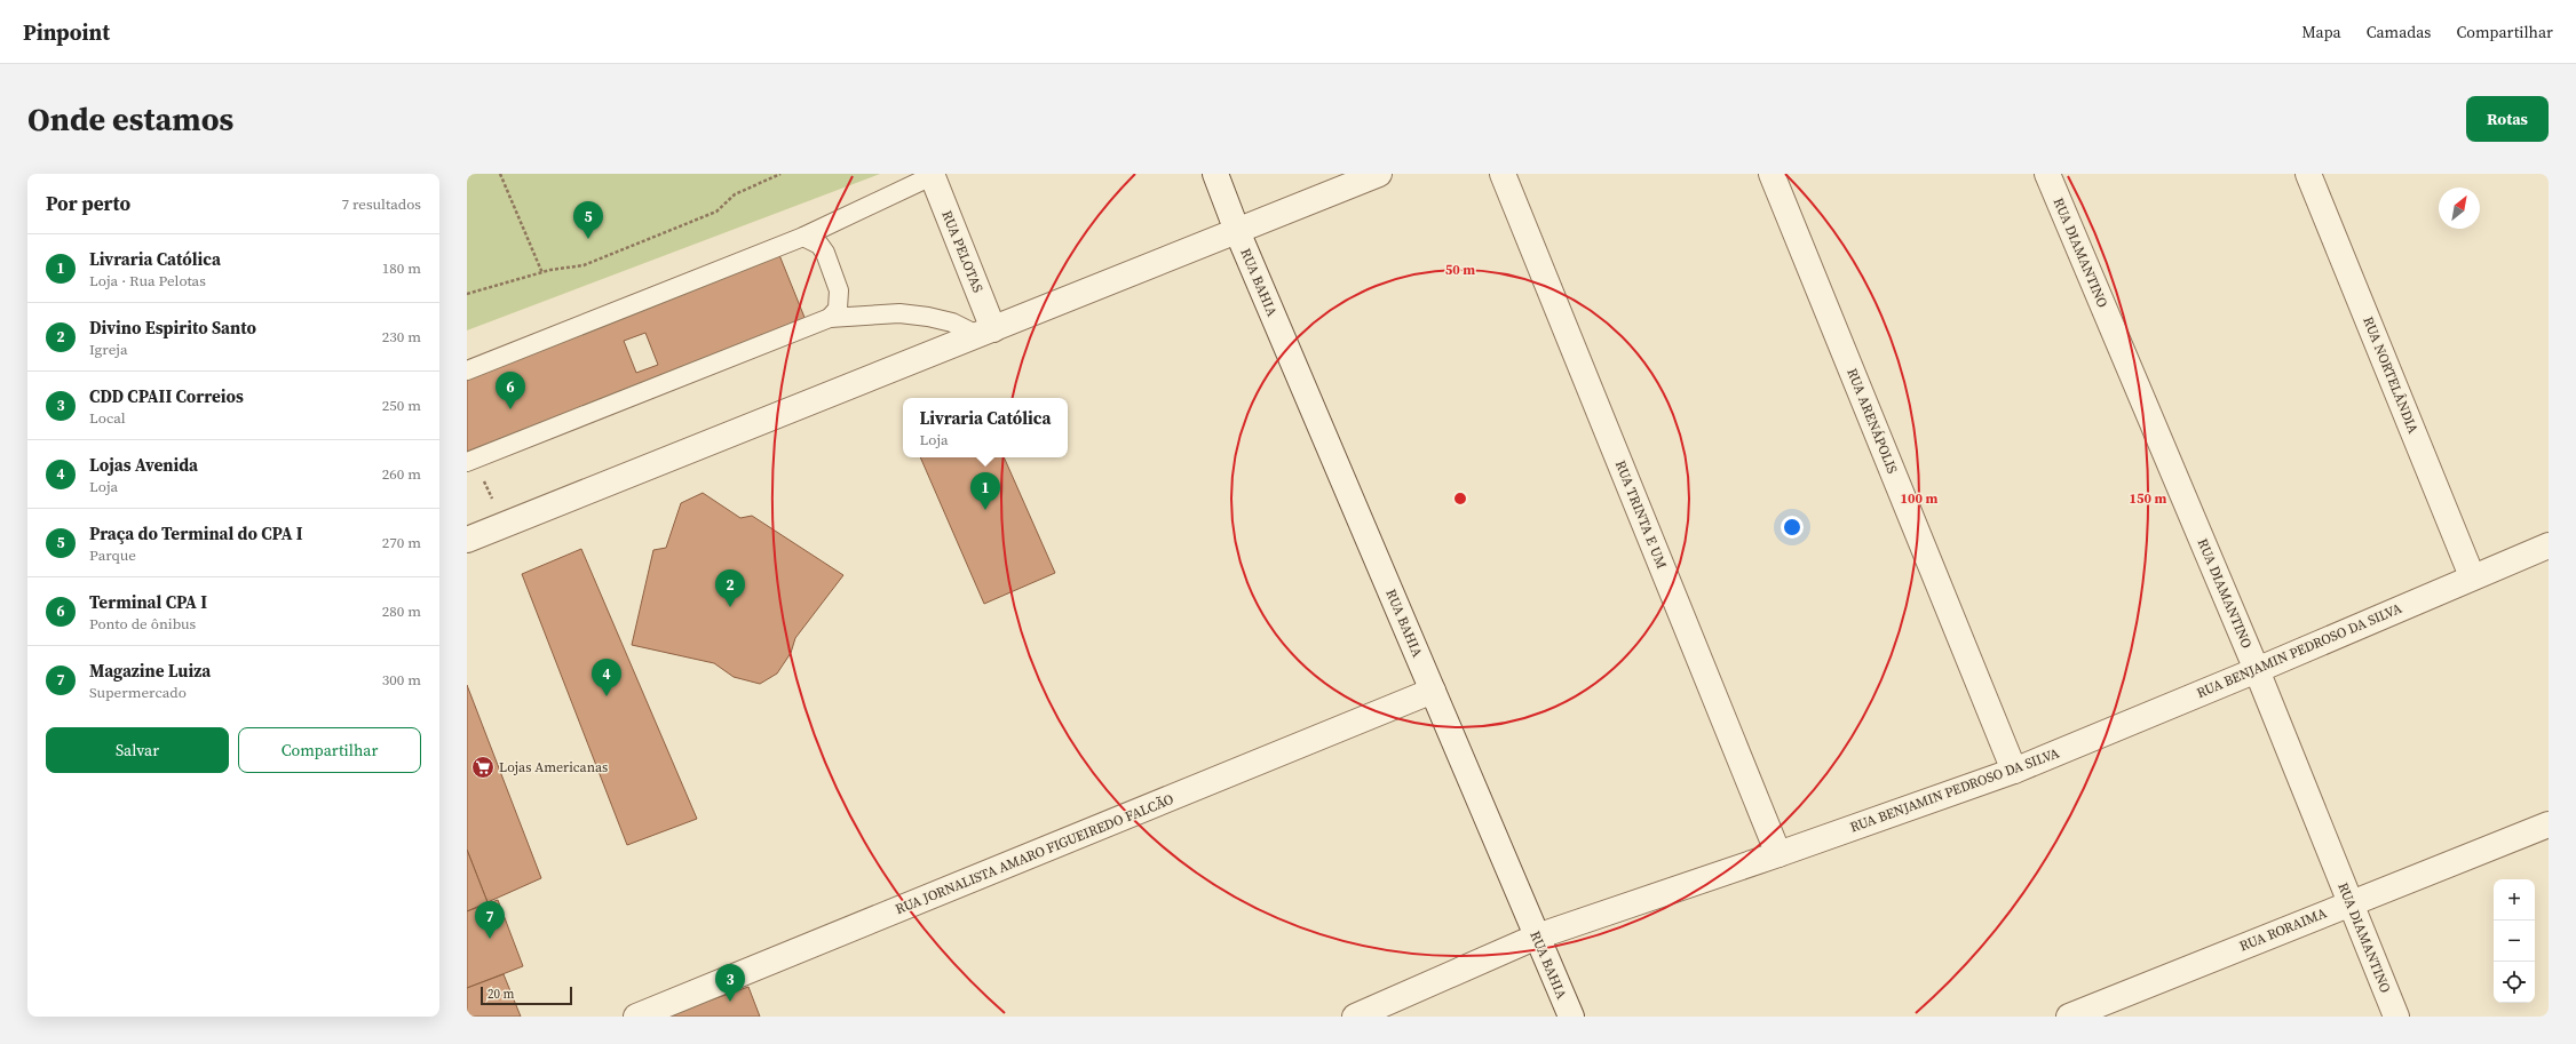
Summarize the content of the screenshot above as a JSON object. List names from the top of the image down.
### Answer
{
  "streets": {
    "street": [
      "RUA PELOTAS",
      "RUA DIAMANTINO",
      "RUA BAHIA",
      "RUA NORTELÂNDIA",
      "RUA ARENÁPOLIS",
      "RUA TRINTA E UM",
      "RUA BENJAMIN PEDROSO DA SILVA",
      "RUA JORNALISTA AMARO FIGUEIREDO FALCÃO",
      "RUA RORAIMA"
    ]
  },
  "crossings": [
    ["RUA DIAMANTINO", "RUA BENJAMIN PEDROSO DA SILVA"],
    ["RUA DIAMANTINO", "RUA RORAIMA"],
    ["RUA BAHIA", "RUA BENJAMIN PEDROSO DA SILVA"],
    ["RUA BAHIA", "RUA JORNALISTA AMARO FIGUEIREDO FALCÃO"],
    ["RUA NORTELÂNDIA", "RUA BENJAMIN PEDROSO DA SILVA"],
    ["RUA ARENÁPOLIS", "RUA BENJAMIN PEDROSO DA SILVA"],
    ["RUA TRINTA E UM", "RUA BENJAMIN PEDROSO DA SILVA"]
  ],
  "places": {
    "supermarket": ["Lojas Americanas"]
  },
  "scale_bar": "20 m",
  "north": "top right",
  "page": {
    "header": "Pinpoint",
    "nav": ["Mapa", "Camadas", "Compartilhar"],
    "buttons": [
      "Rotas",
      ["Salvar", "Compartilhar"]
    ],
    "title": "Onde estamos",
    "heading": ["Por perto", "7 resultados"],
    "pins": [
      "5",
      "6",
      "1",
      "2",
      "4",
      "7",
      "3"
    ],
    "list": [
      {
        "mark": "1",
        "name": "Livraria Católica",
        "note": "Loja · Rua Pelotas",
        "value": "180 m"
      },
      {
        "mark": "2",
        "name": "Divino Espirito Santo",
        "note": "Igreja",
        "value": "230 m"
      },
      {
        "mark": "3",
        "name": "CDD CPAII Correios",
        "note": "Local",
        "value": "250 m"
      },
      {
        "mark": "4",
        "name": "Lojas Avenida",
        "note": "Loja",
        "value": "260 m"
      },
      {
        "mark": "5",
        "name": "Praça do Terminal do CPA I",
        "note": "Parque",
        "value": "270 m"
      },
      {
        "mark": "6",
        "name": "Terminal CPA I",
        "note": "Ponto de ônibus",
        "value": "280 m"
      },
      {
        "mark": "7",
        "name": "Magazine Luiza",
        "note": "Supermercado",
        "value": "300 m"
      }
    ],
    "popup": ["Livraria Católica", "Loja"],
    "map_buttons": ["+", "−"],
    "scale": "20 m"
  },
  "rings": ["50 m", "100 m", "150 m"]
}
